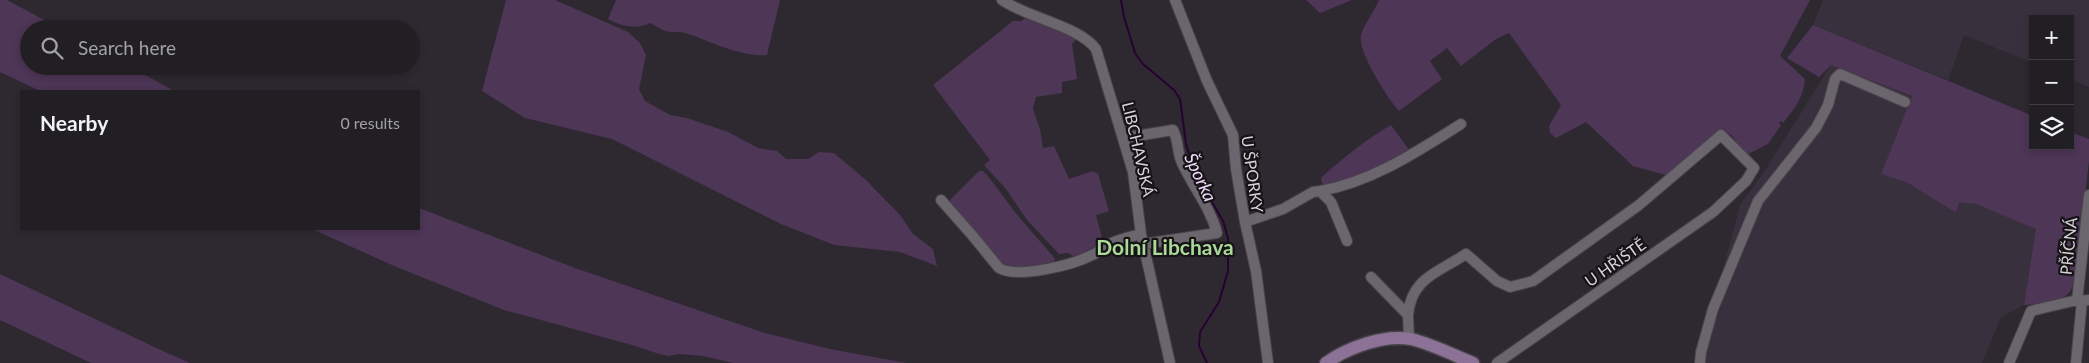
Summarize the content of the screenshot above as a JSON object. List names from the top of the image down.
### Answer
{
  "streets": {
    "street": [
      "LIBCHAVSKÁ",
      "U ŠPORKY",
      "PŘÍČNÁ",
      "U HŘIŠTĚ"
    ]
  },
  "districts": ["Dolní Libchava"],
  "water": ["Šporka"],
  "page": {
    "map_buttons": ["+", "−"],
    "search": "Search here",
    "heading": ["Nearby", "0 results"]
  }
}
